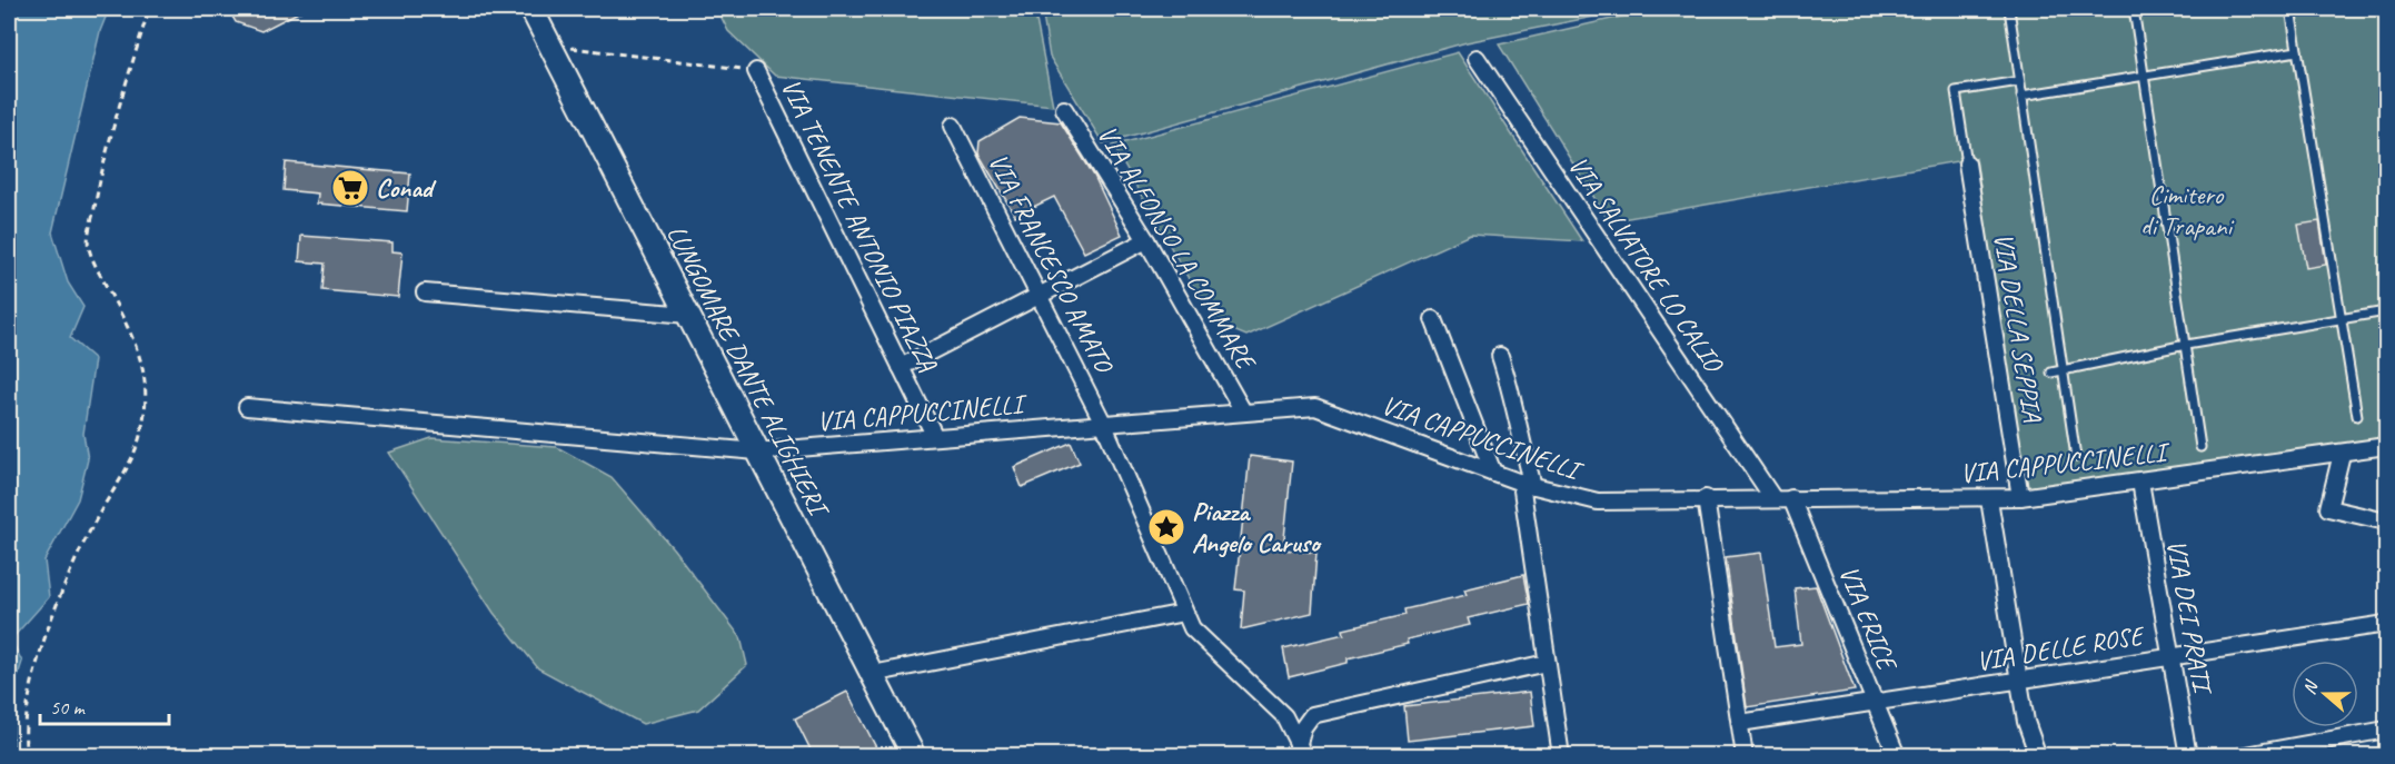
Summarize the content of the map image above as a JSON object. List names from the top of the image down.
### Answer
{
  "streets": {
    "main road": ["LUNGOMARE DANTE ALIGHIERI"],
    "street": [
      "VIA TENENTE ANTONIO PIAZZA",
      "VIA ALFONSO LA COMMARE",
      "VIA FRANCESCO AMATO",
      "VIA SALVATORE LO CALIO",
      "VIA DELLA SEPPIA",
      "VIA CAPPUCCINELLI",
      "VIA DEI PRATI",
      "VIA ERICE",
      "VIA DELLE ROSE"
    ]
  },
  "crossings": [
    ["VIA TENENTE ANTONIO PIAZZA", "VIA CAPPUCCINELLI"],
    ["VIA ALFONSO LA COMMARE", "VIA CAPPUCCINELLI"],
    ["VIA FRANCESCO AMATO", "VIA CAPPUCCINELLI"],
    ["VIA SALVATORE LO CALIO", "VIA CAPPUCCINELLI"],
    ["VIA DELLA SEPPIA", "VIA CAPPUCCINELLI"],
    ["LUNGOMARE DANTE ALIGHIERI", "VIA CAPPUCCINELLI"],
    ["VIA CAPPUCCINELLI", "VIA DEI PRATI"],
    ["VIA CAPPUCCINELLI", "VIA ERICE"],
    ["VIA DEI PRATI", "VIA DELLE ROSE"],
    ["VIA ERICE", "VIA DELLE ROSE"]
  ],
  "parks": ["Cimitero di Trapani"],
  "places": {
    "supermarket": ["Conad"],
    "place": ["Piazza Angelo Caruso"]
  },
  "scale_bar": "50 m",
  "north": "left"
}
